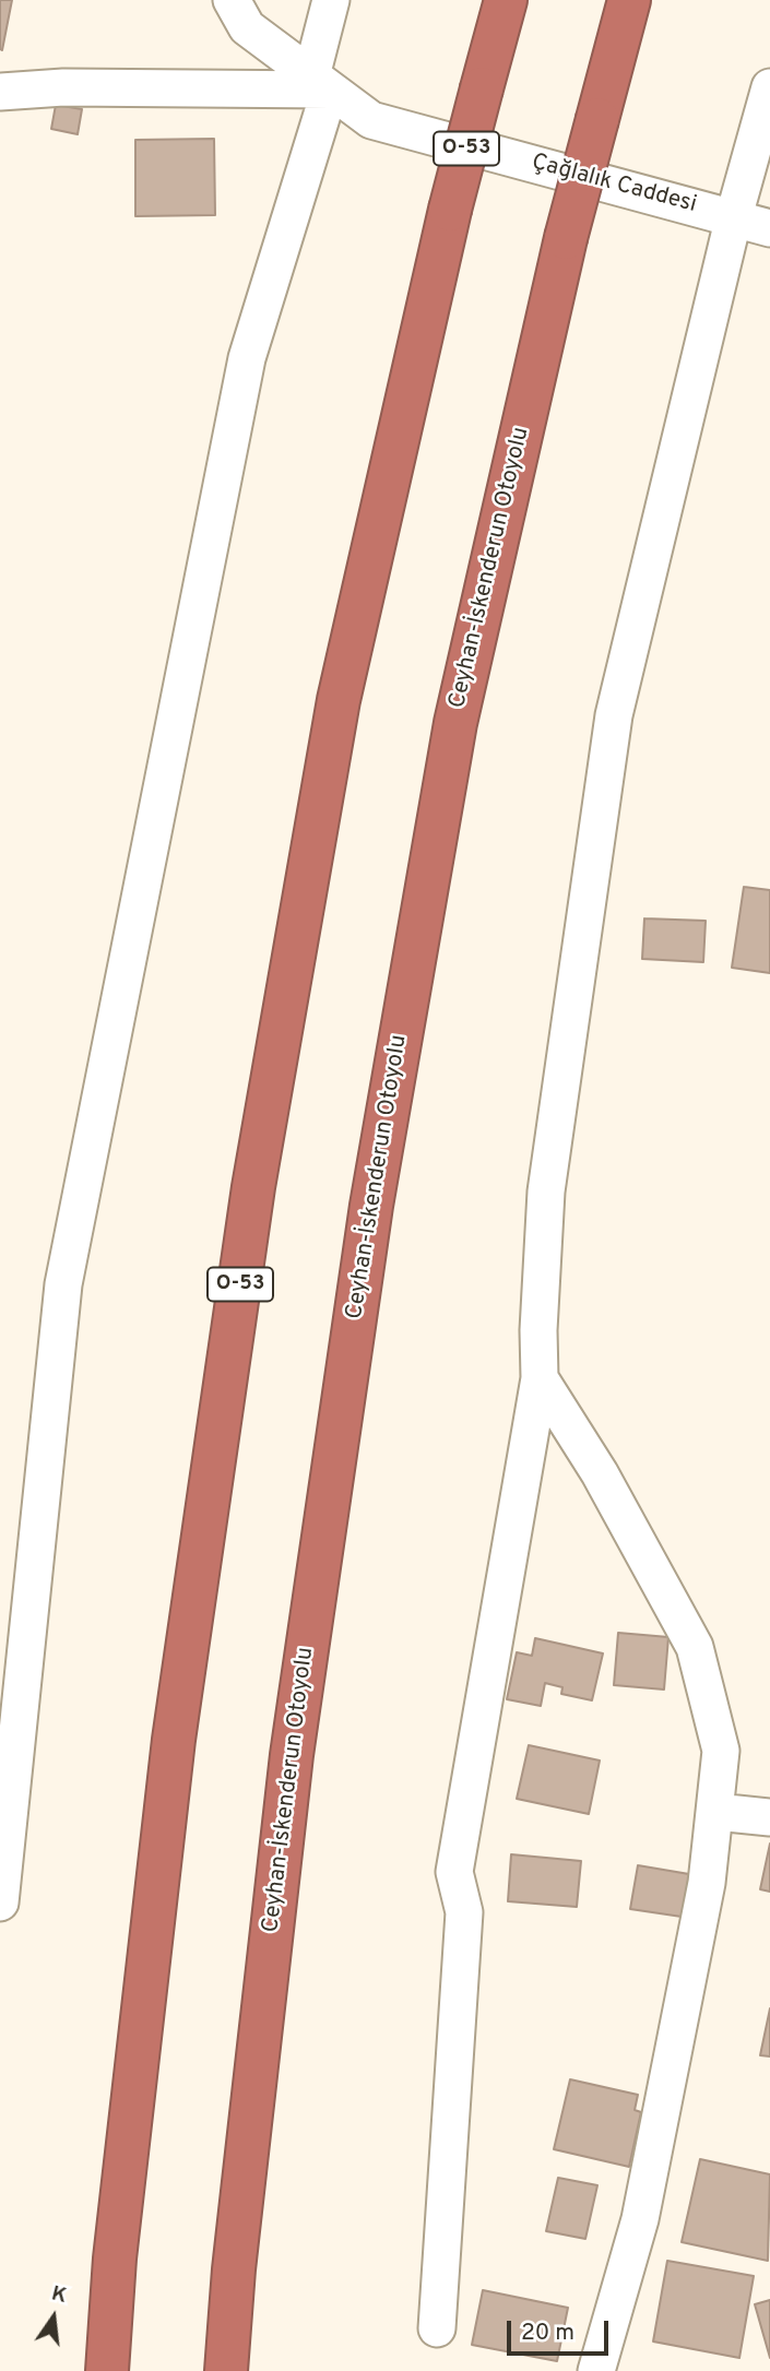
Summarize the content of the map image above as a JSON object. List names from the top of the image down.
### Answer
{
  "streets": {
    "highway": ["O-53", "Ceyhan-İskenderun Otoyolu"],
    "street": ["Çağlalık Caddesi"]
  },
  "scale_bar": "20 m",
  "north": "top"
}
